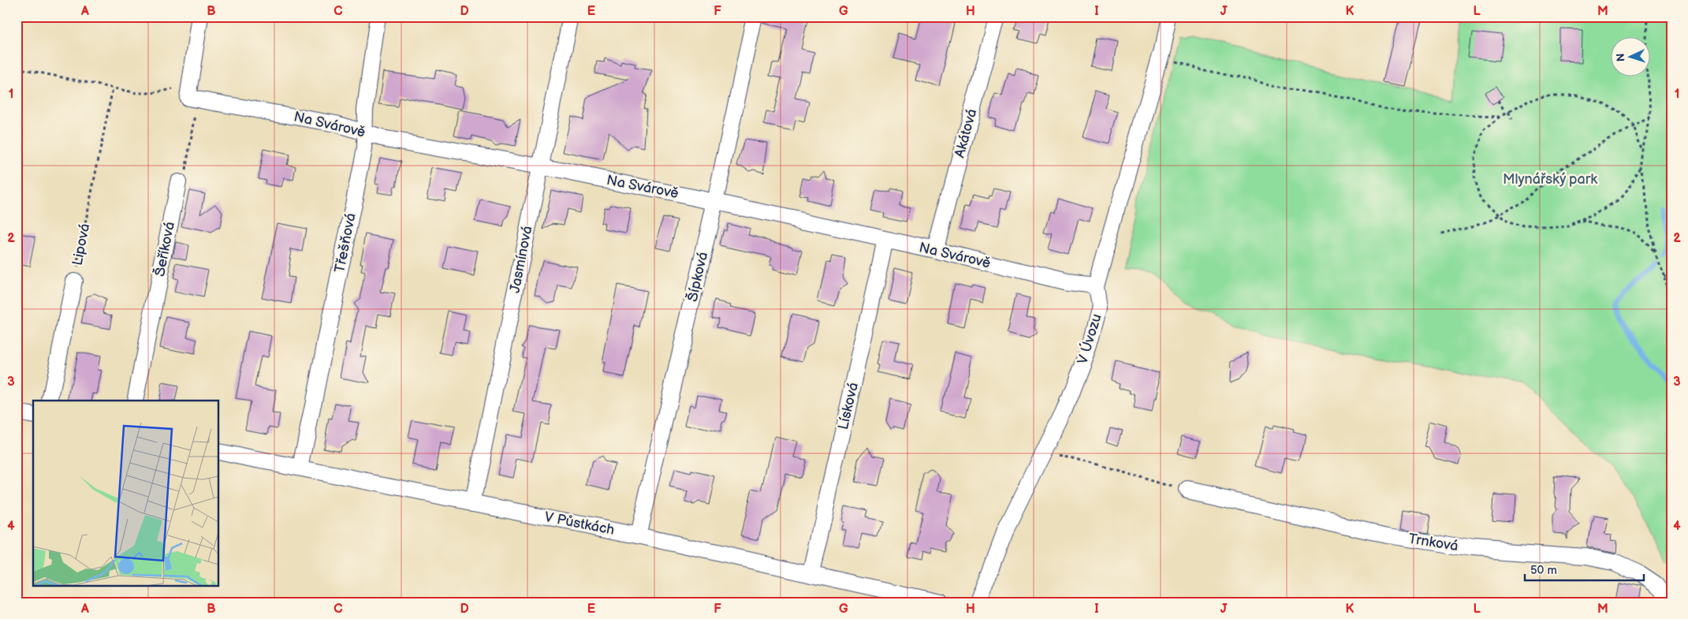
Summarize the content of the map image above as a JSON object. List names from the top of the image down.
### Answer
{
  "streets": {
    "street": [
      "Na Svárově",
      "Akátová",
      "Třešňová",
      "Lipová",
      "Šeříková",
      "Jasmínová",
      "Šípková",
      "V Úvozu",
      "Lísková",
      "V Půstkách",
      "Trnková"
    ]
  },
  "crossings": [
    ["Na Svárově", "Akátová"],
    ["Na Svárově", "Třešňová"],
    ["Na Svárově", "Jasmínová"],
    ["Na Svárově", "Šípková"],
    ["Na Svárově", "V Úvozu"],
    ["Na Svárově", "Lísková"],
    ["Třešňová", "V Půstkách"],
    ["Jasmínová", "V Půstkách"],
    ["Šípková", "V Půstkách"],
    ["Lísková", "V Půstkách"]
  ],
  "parks": ["Mlynářský park"],
  "scale_bar": "50 m",
  "north": "left",
  "grid": {
    "columns": [
      "A",
      "B",
      "C",
      "D",
      "E",
      "F",
      "G",
      "H",
      "I",
      "J",
      "K",
      "L",
      "M"
    ],
    "rows": [
      "1",
      "2",
      "3",
      "4"
    ]
  }
}
